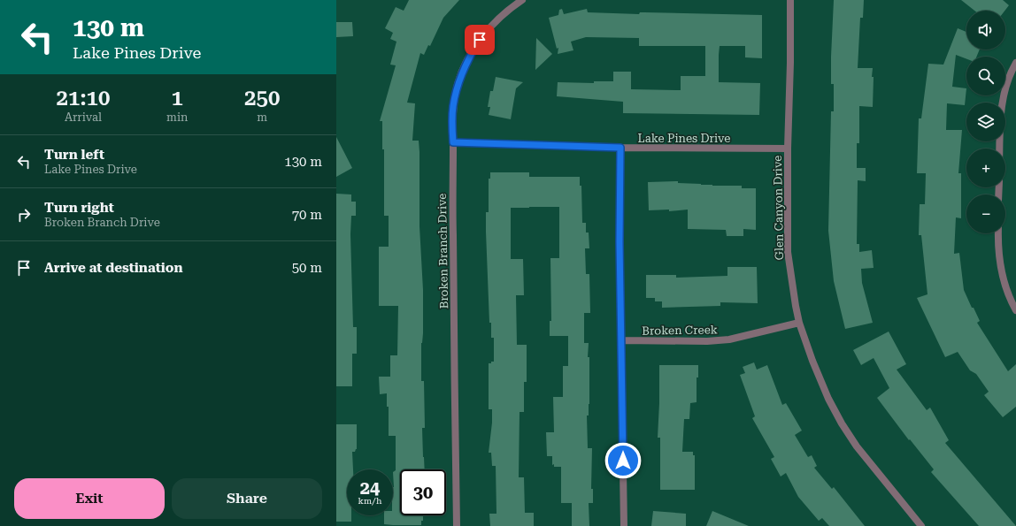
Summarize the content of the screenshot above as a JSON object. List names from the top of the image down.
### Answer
{
  "streets": {
    "street": [
      "Lake Pines Drive",
      "Glen Canyon Drive",
      "Broken Branch Drive",
      "Broken Creek"
    ]
  },
  "crossings": [
    ["Lake Pines Drive", "Glen Canyon Drive"],
    ["Lake Pines Drive", "Broken Branch Drive"],
    ["Glen Canyon Drive", "Broken Creek"]
  ],
  "page": {
    "turn": ["130 m", "Lake Pines Drive"],
    "map_buttons": ["+", "−"],
    "eta": [
      "21:10",
      "Arrival",
      "1",
      "min",
      "250",
      "m"
    ],
    "list": [
      {
        "name": "Turn left",
        "note": "Lake Pines Drive",
        "value": "130 m"
      },
      {
        "name": "Turn right",
        "note": "Broken Branch Drive",
        "value": "70 m"
      },
      {
        "name": "Arrive at destination",
        "value": "50 m"
      }
    ],
    "speed": "24 km/h",
    "limit": "30",
    "buttons": ["Exit", "Share"]
  }
}
